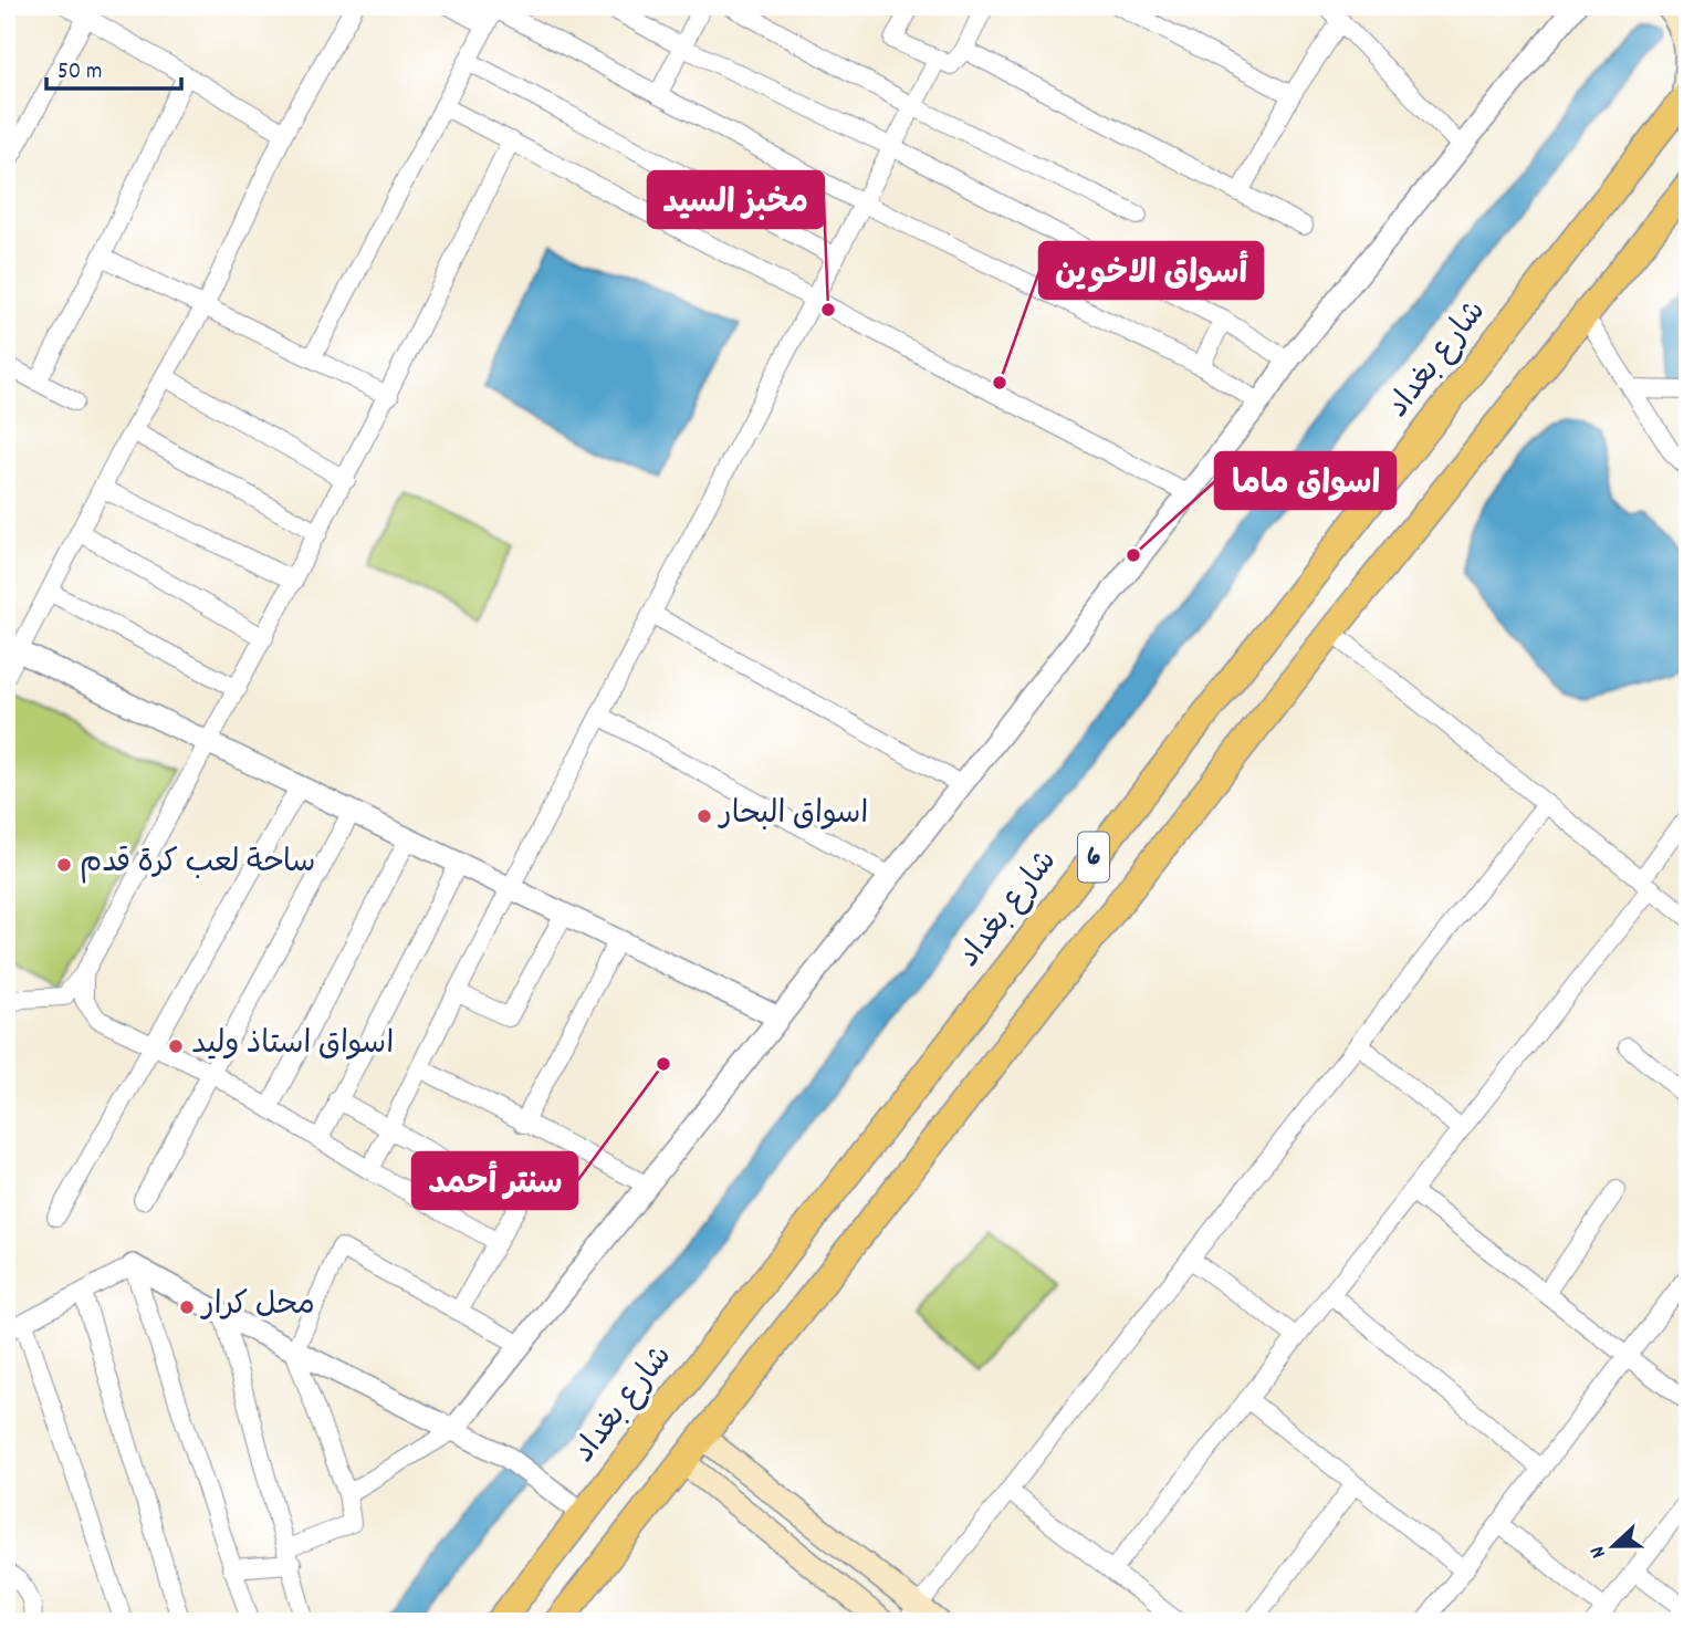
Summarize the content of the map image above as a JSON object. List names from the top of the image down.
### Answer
{
  "streets": {
    "highway": ["شارع بغداد", "6"]
  },
  "places": [
    "مخبز السيد",
    "أسواق الاخوين",
    "اسواق ماما",
    "اسواق البحار",
    "ساحة لعب كرة قدم",
    "اسواق استاذ وليد",
    "سنتر أحمد",
    "محل كرار"
  ],
  "scale_bar": "50 m",
  "north": "left"
}
